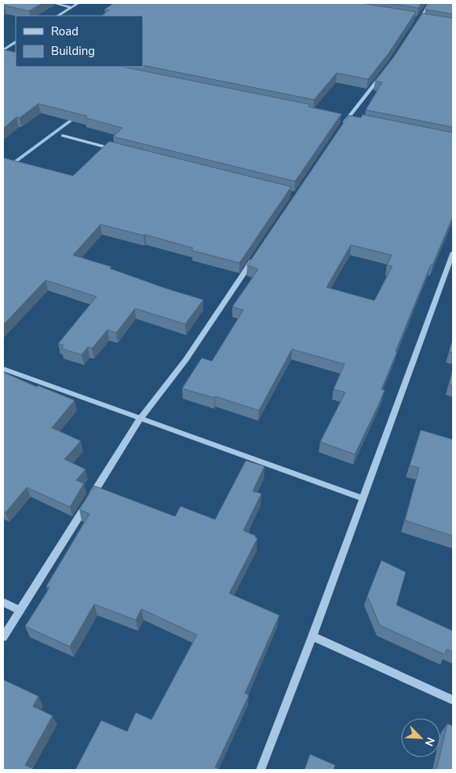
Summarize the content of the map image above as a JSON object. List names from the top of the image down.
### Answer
{
  "legend": ["Road", "Building"],
  "north": "bottom right"
}
